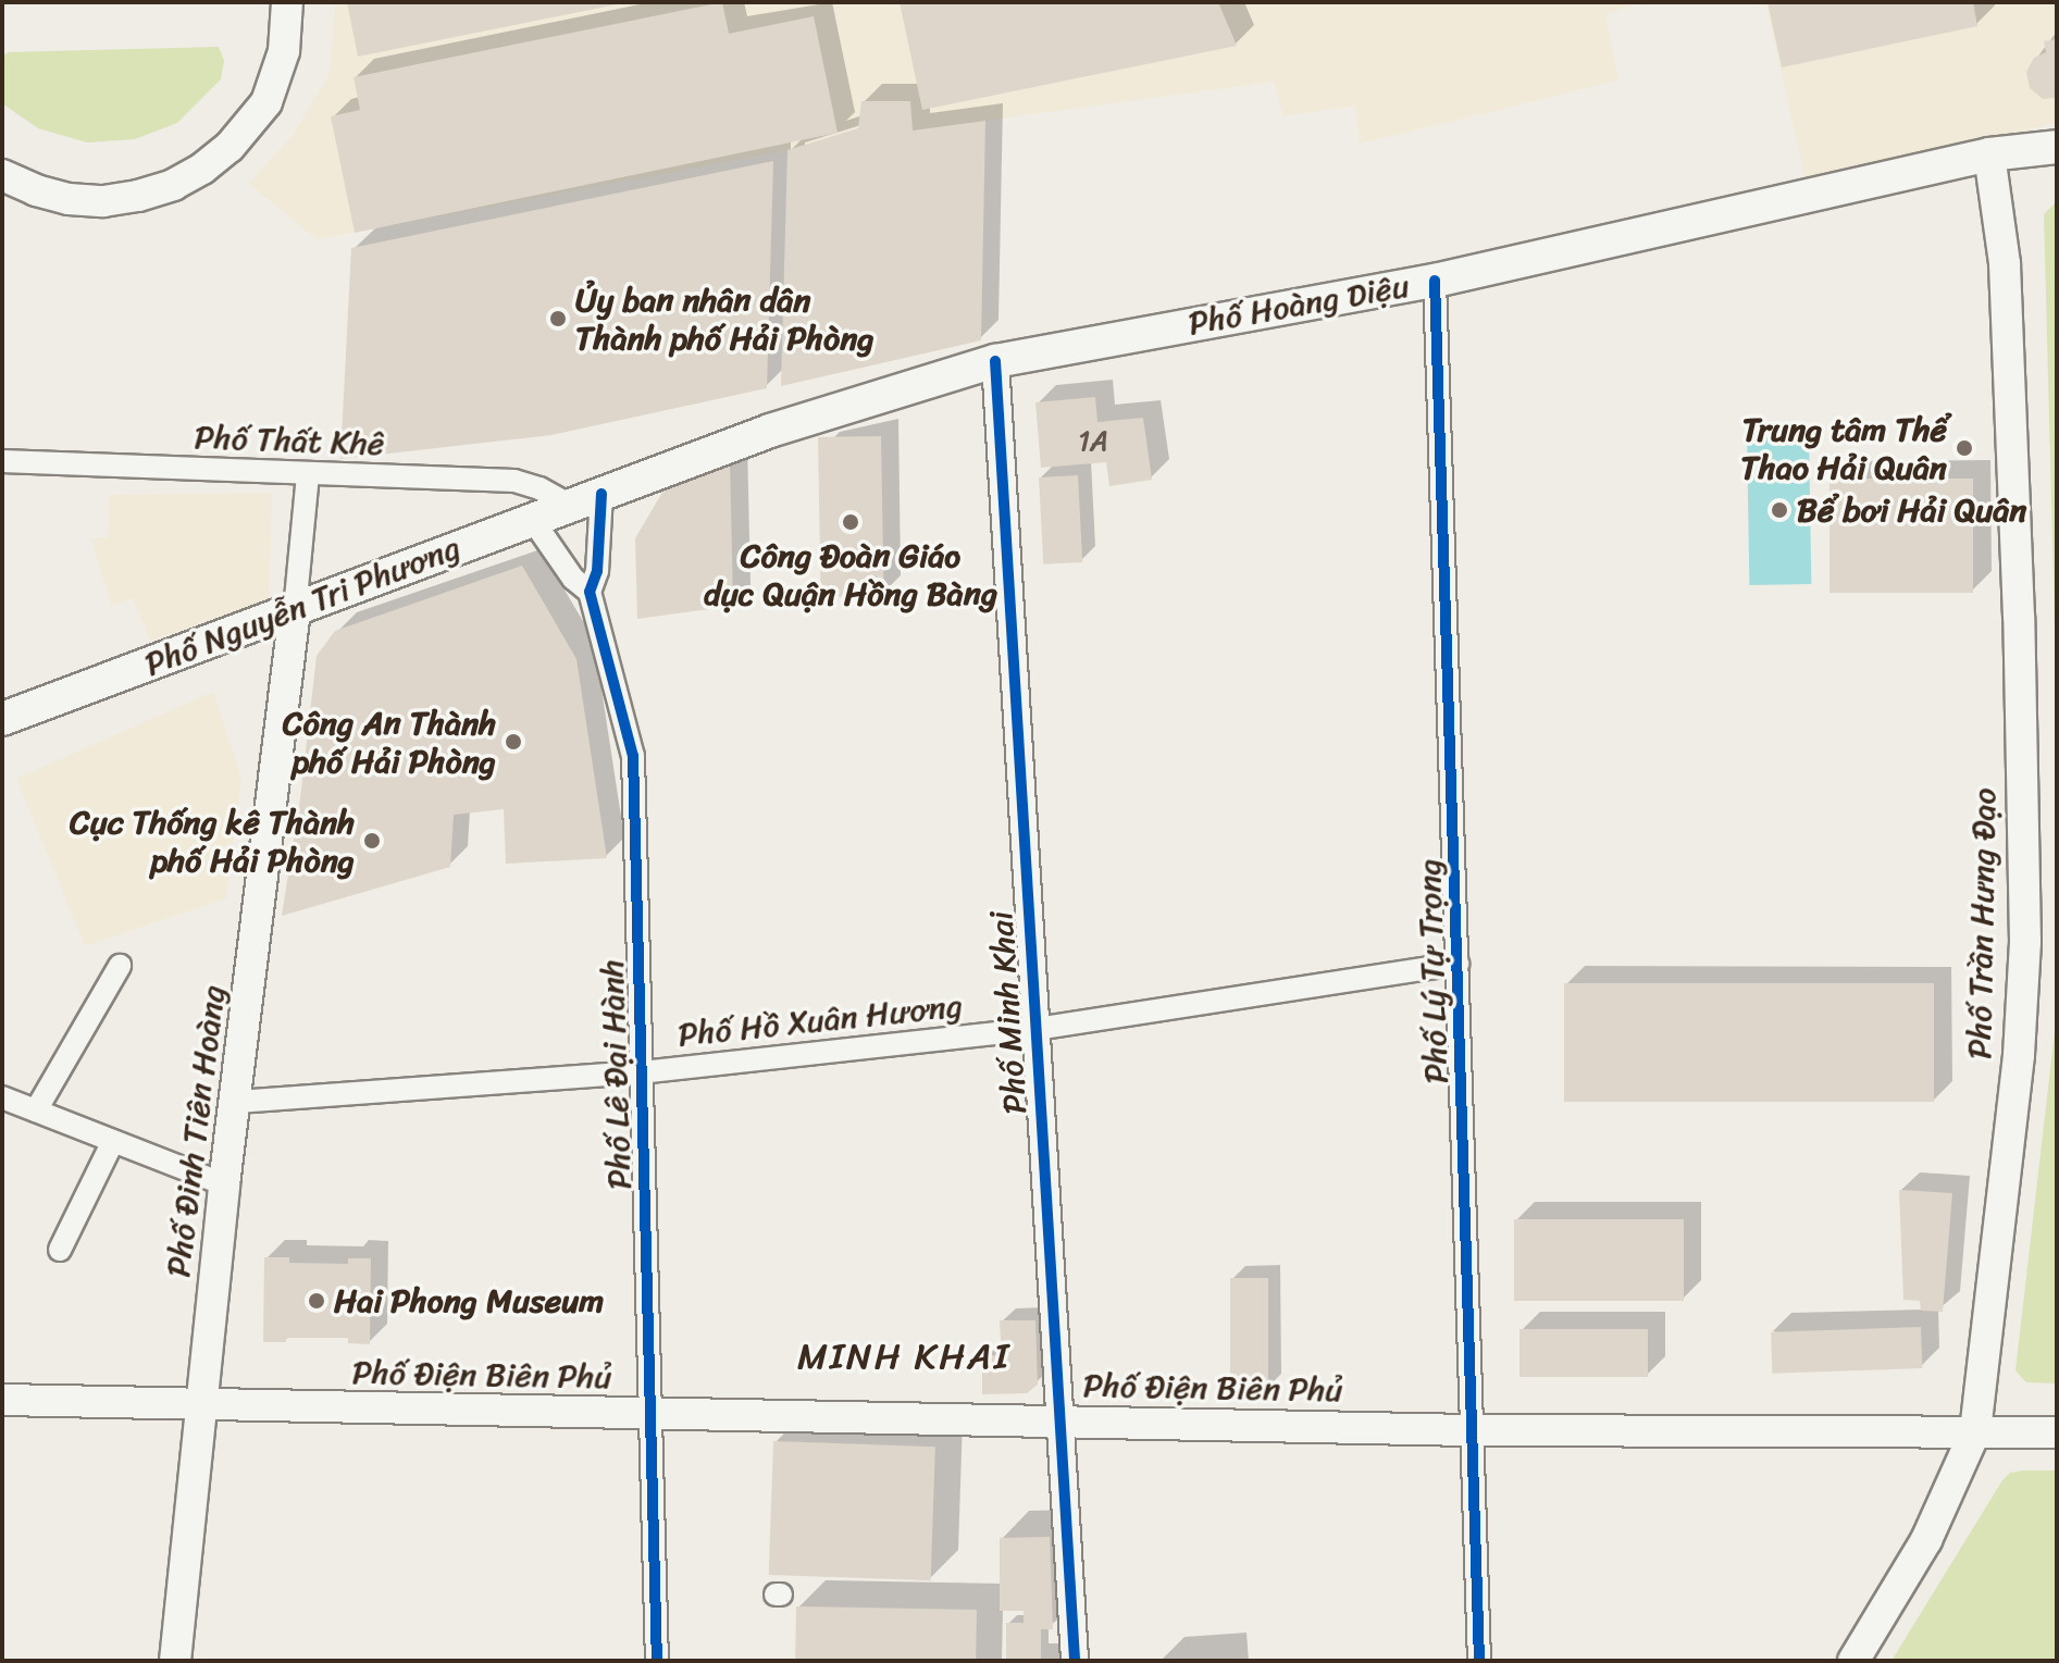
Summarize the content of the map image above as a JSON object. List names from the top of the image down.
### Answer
{
  "streets": {
    "main road": [
      "Phố Hoàng Diệu",
      "Phố Nguyễn Tri Phương",
      "Phố Trần Hưng Đạo",
      "Phố Đinh Tiên Hoàng",
      "Phố Điện Biên Phủ"
    ],
    "street": [
      "Phố Thất Khê",
      "Phố Lý Tự Trọng",
      "Phố Minh Khai",
      "Phố Hồ Xuân Hương",
      "Phố Lê Đại Hành"
    ]
  },
  "crossings": [
    ["Phố Hoàng Diệu", "Phố Nguyễn Tri Phương"],
    ["Phố Hoàng Diệu", "Phố Trần Hưng Đạo"],
    ["Phố Hoàng Diệu", "Phố Lý Tự Trọng"],
    ["Phố Hoàng Diệu", "Phố Minh Khai"],
    ["Phố Hoàng Diệu", "Phố Lê Đại Hành"],
    ["Phố Thất Khê", "Phố Nguyễn Tri Phương"],
    ["Phố Nguyễn Tri Phương", "Phố Lê Đại Hành"],
    ["Phố Nguyễn Tri Phương", "Phố Đinh Tiên Hoàng"],
    ["Phố Trần Hưng Đạo", "Phố Điện Biên Phủ"],
    ["Phố Lý Tự Trọng", "Phố Hồ Xuân Hương"],
    ["Phố Lý Tự Trọng", "Phố Điện Biên Phủ"],
    ["Phố Minh Khai", "Phố Hồ Xuân Hương"],
    ["Phố Minh Khai", "Phố Điện Biên Phủ"],
    ["Phố Hồ Xuân Hương", "Phố Lê Đại Hành"],
    ["Phố Hồ Xuân Hương", "Phố Đinh Tiên Hoàng"],
    ["Phố Lê Đại Hành", "Phố Điện Biên Phủ"],
    ["Phố Đinh Tiên Hoàng", "Phố Điện Biên Phủ"]
  ],
  "districts": ["MINH KHAI"],
  "places": [
    "Ủy ban nhân dân Thành phố Hải Phòng",
    "Trung tâm Thể Thao Hải Quân",
    "Bể bơi Hải Quân",
    "Công Đoàn Giáo dục Quận Hồng Bàng",
    "Công An Thành phố Hải Phòng",
    "Cục Thống kê Thành phố Hải Phòng",
    "Hai Phong Museum"
  ],
  "house_numbers": ["1A"]
}
